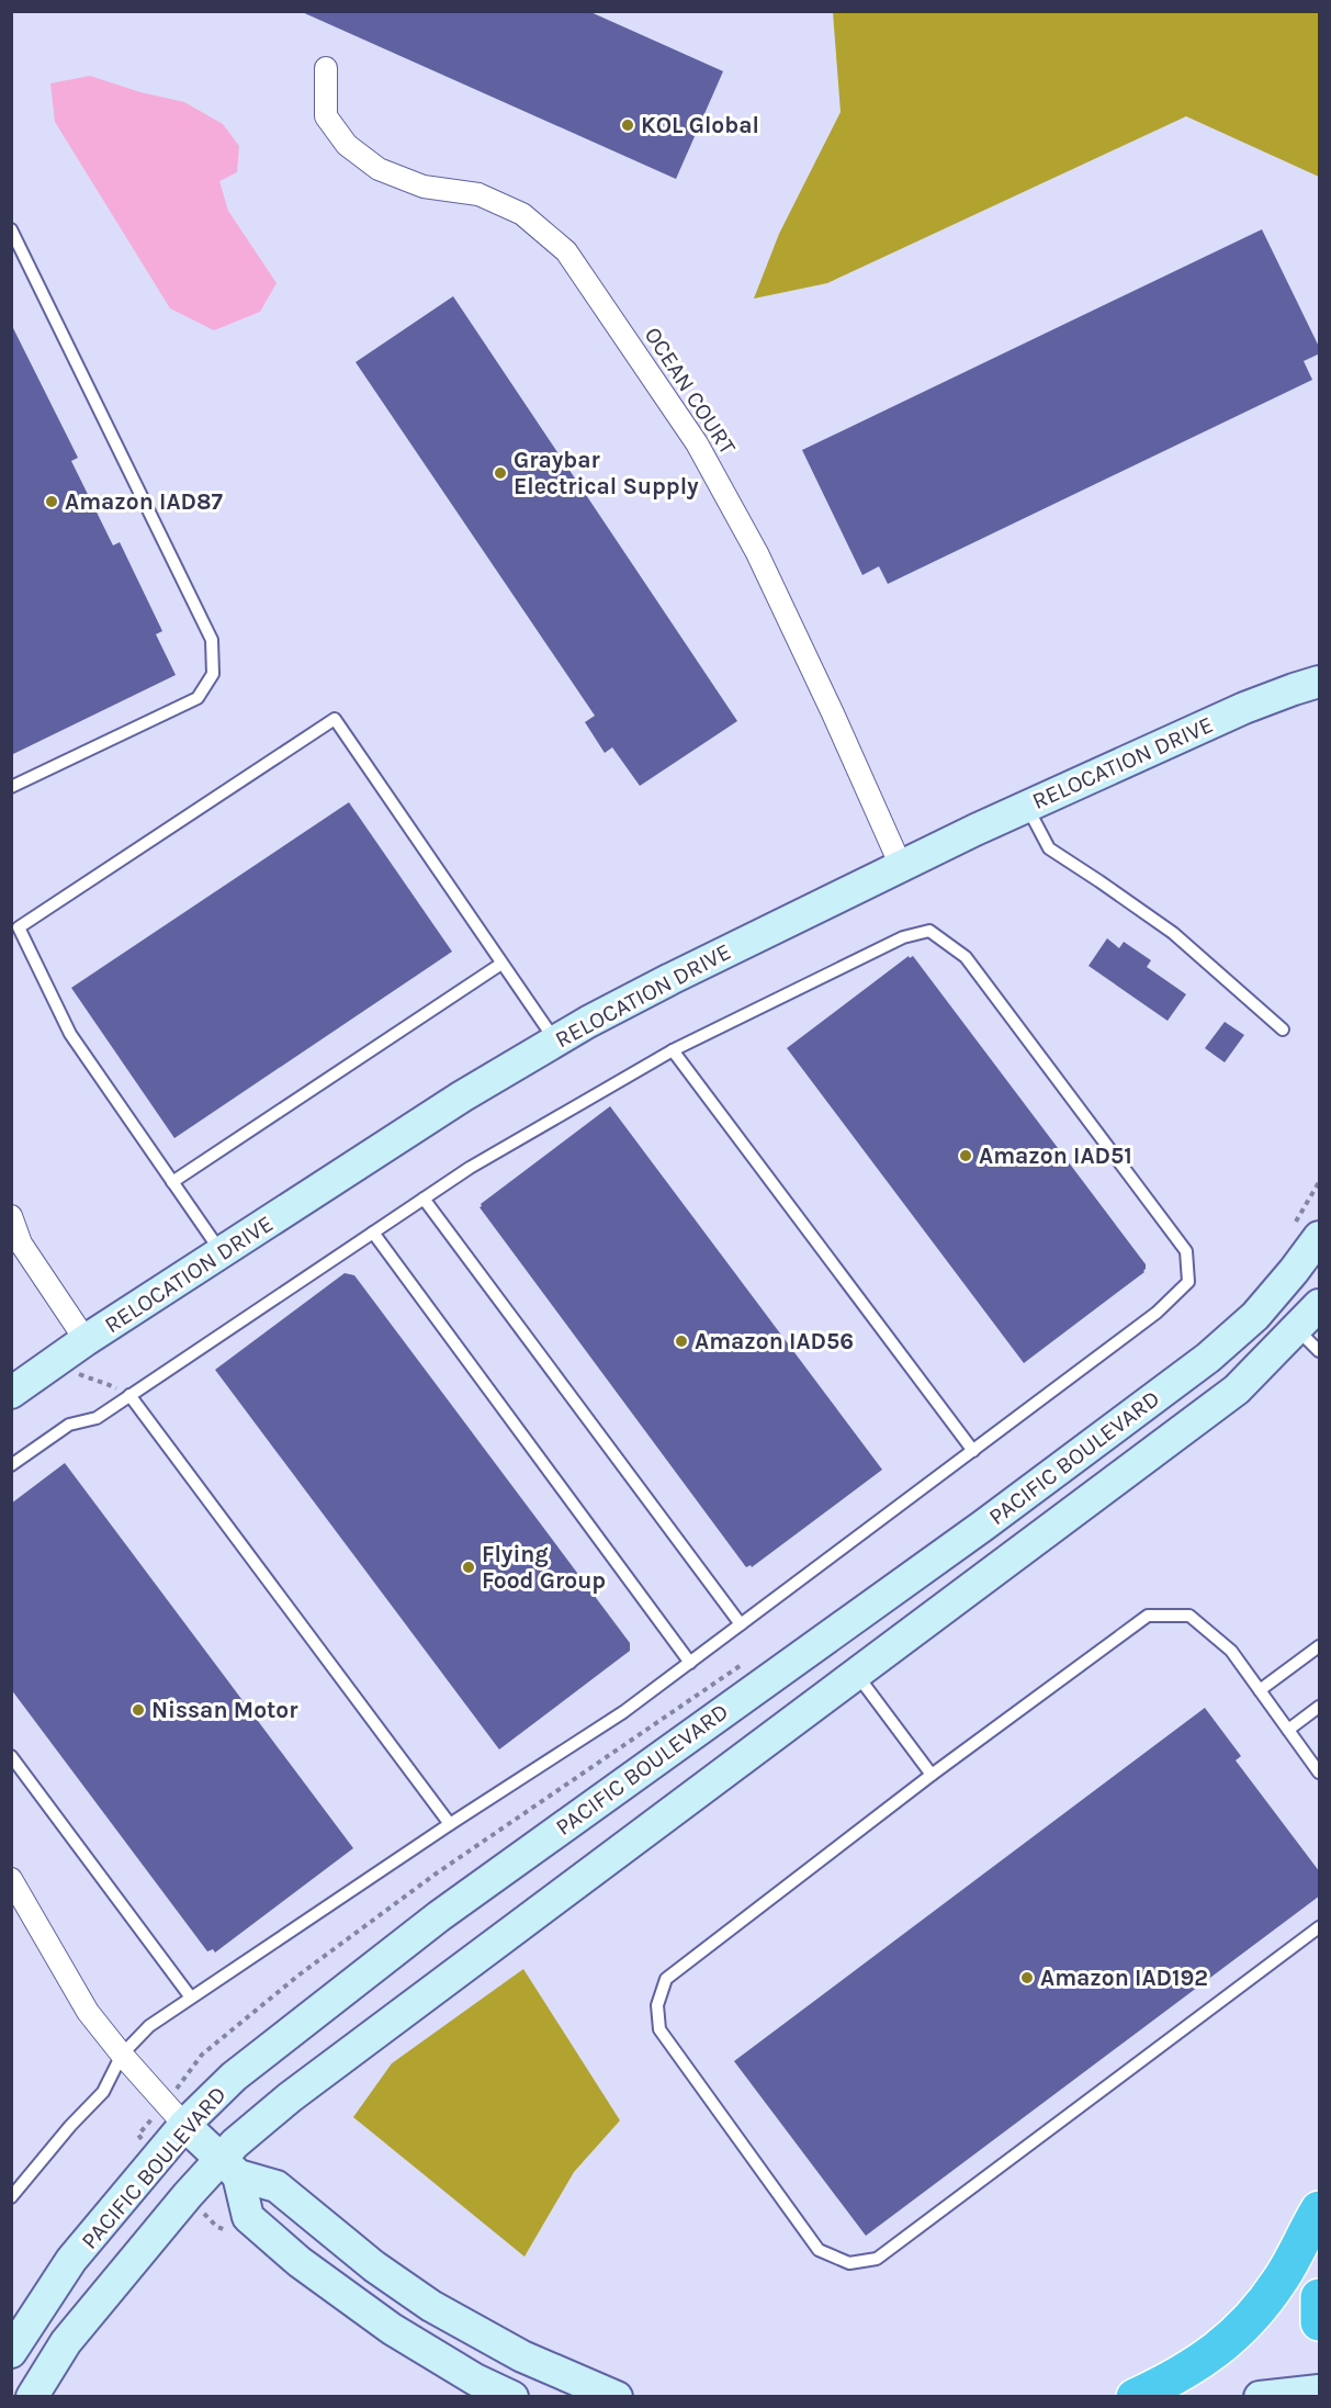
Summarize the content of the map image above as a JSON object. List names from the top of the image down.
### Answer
{
  "streets": {
    "main road": ["RELOCATION DRIVE", "PACIFIC BOULEVARD"],
    "street": ["OCEAN COURT"]
  },
  "crossings": [
    ["OCEAN COURT", "RELOCATION DRIVE"]
  ],
  "places": [
    "KOL Global",
    "Graybar Electrical Supply",
    "Amazon IAD87",
    "Amazon IAD51",
    "Amazon IAD56",
    "Flying Food Group",
    "Nissan Motor",
    "Amazon IAD192"
  ]
}
